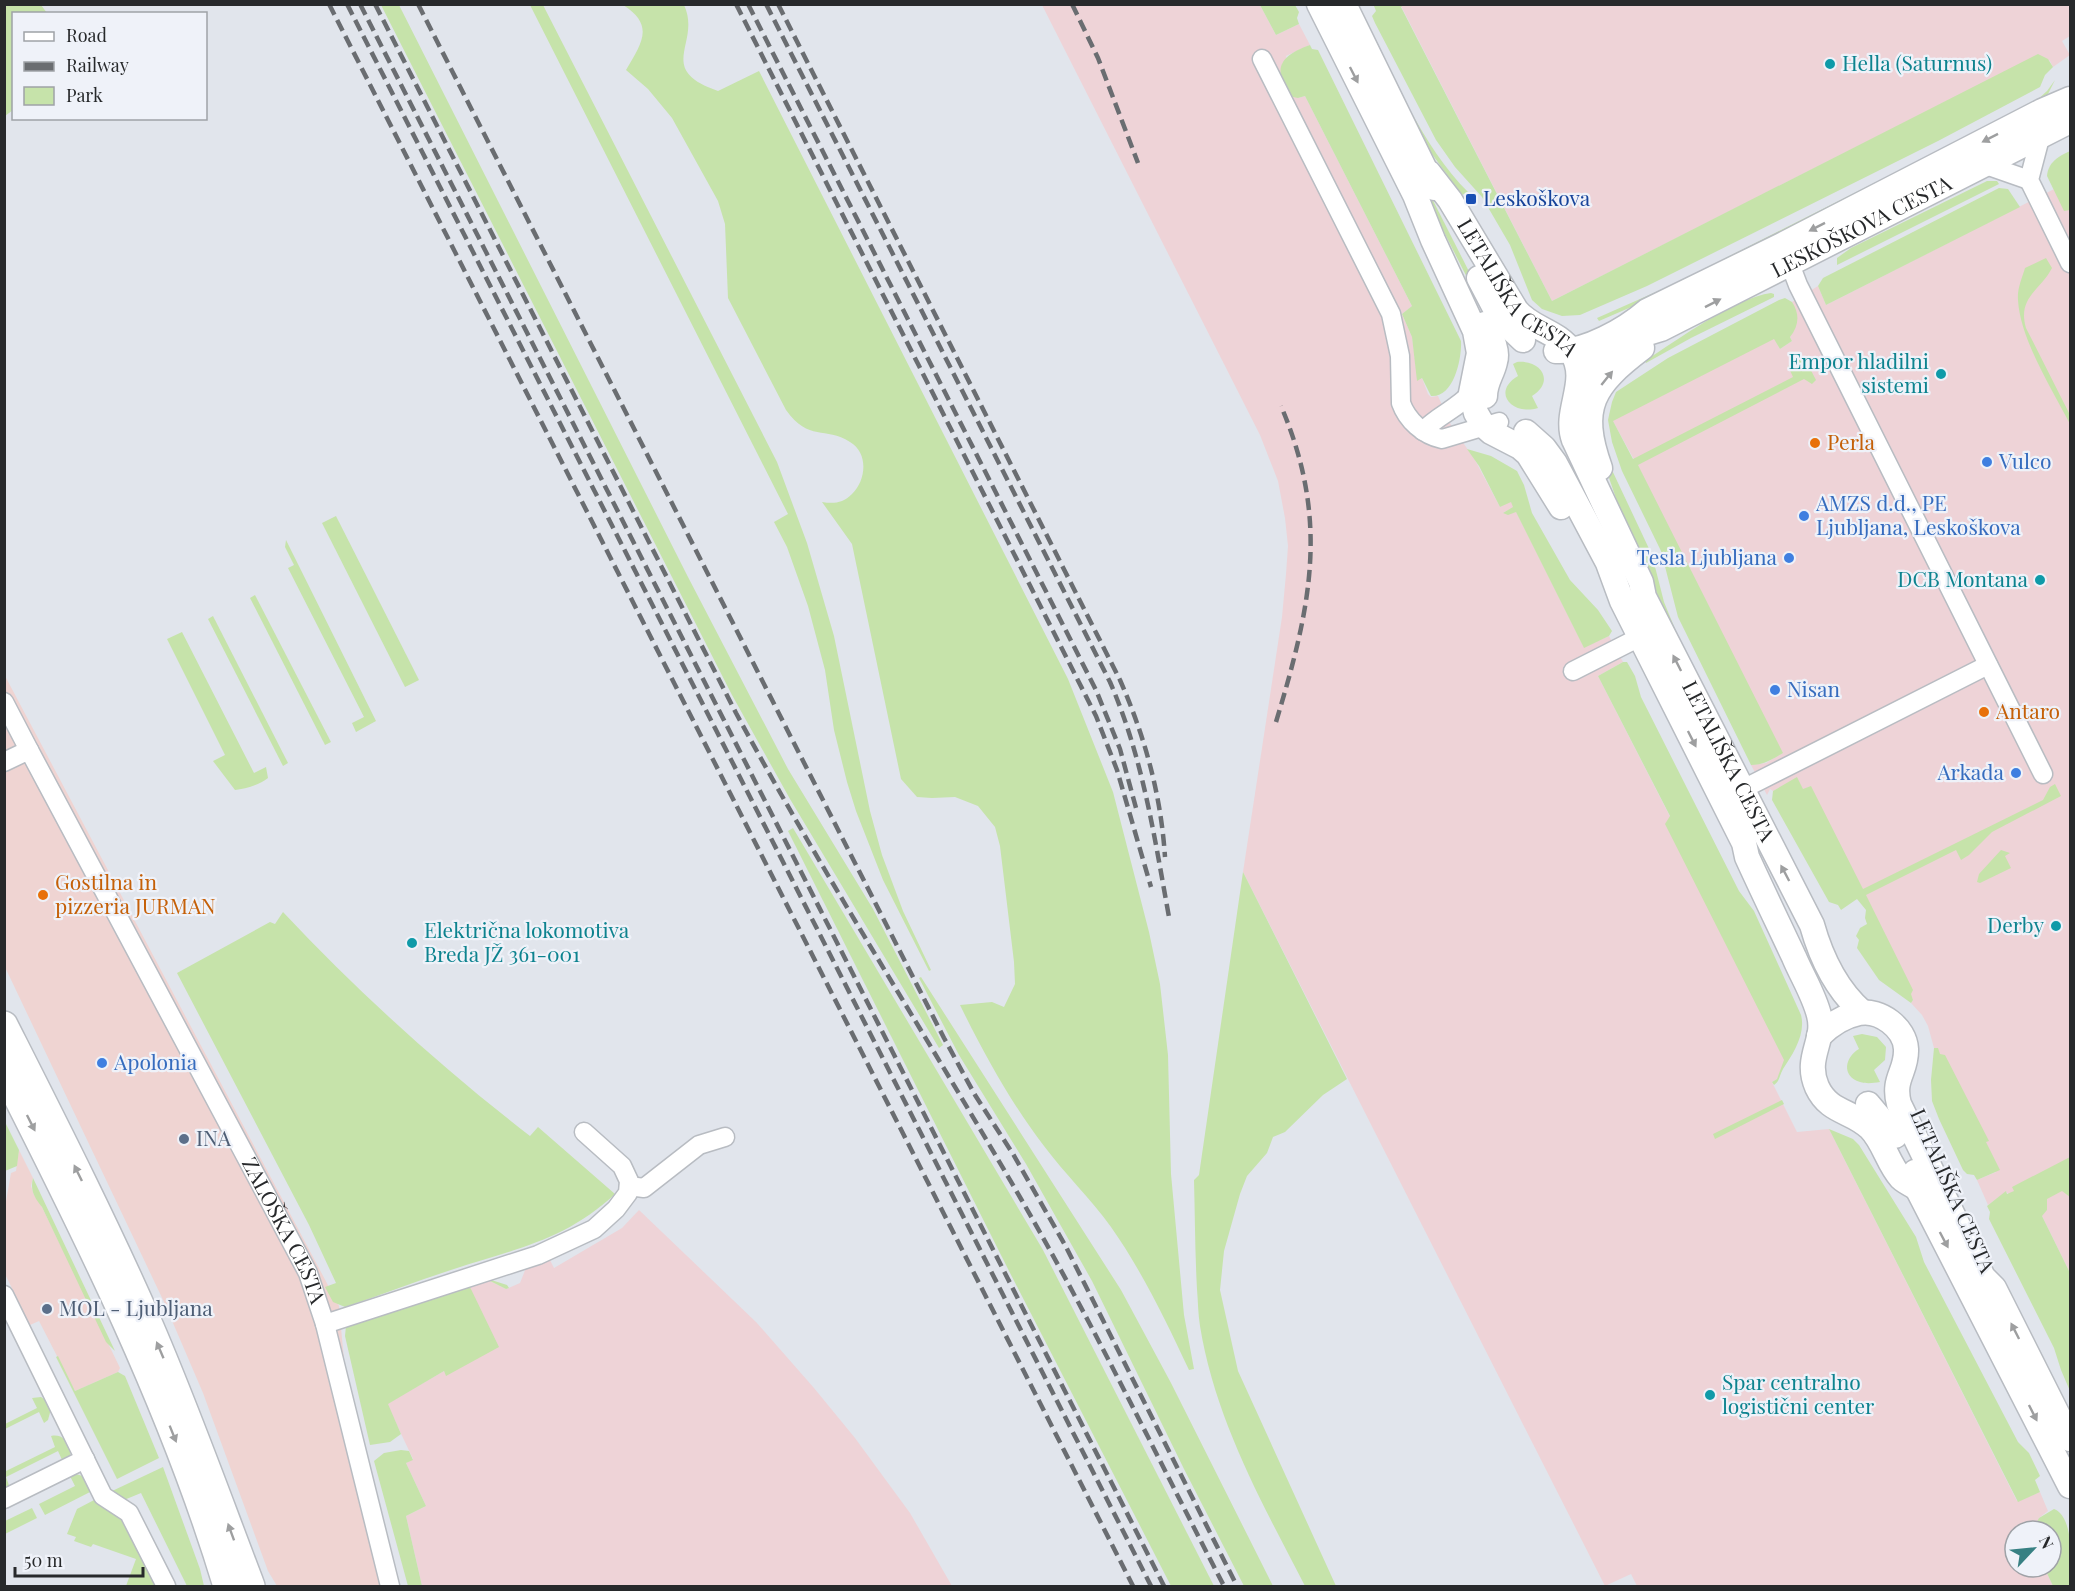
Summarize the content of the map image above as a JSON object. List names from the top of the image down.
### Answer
{
  "streets": {
    "main road": ["LESKOŠKOVA CESTA", "LETALIŠKA CESTA"],
    "street": ["ZALOŠKA CESTA"]
  },
  "crossings": [
    ["LESKOŠKOVA CESTA", "LETALIŠKA CESTA"]
  ],
  "places": {
    "other": [
      "Hella (Saturnus)",
      "Empor hladilni sistemi",
      "Perla",
      "Vulco",
      "AMZS d.d., PE Ljubljana, Leskoškova",
      "Tesla Ljubljana",
      "DCB Montana",
      "Nisan",
      "Antaro",
      "Arkada",
      "Gostilna in pizzeria JURMAN",
      "Derby",
      "Električna lokomotiva Breda JŽ 361-001",
      "Apolonia",
      "INA",
      "MOL - Ljubljana",
      "Spar centralno logistični center"
    ],
    "transit": ["Leskoškova"]
  },
  "legend": ["Road", "Railway", "Park"],
  "scale_bar": "50 m",
  "north": "top right"
}
